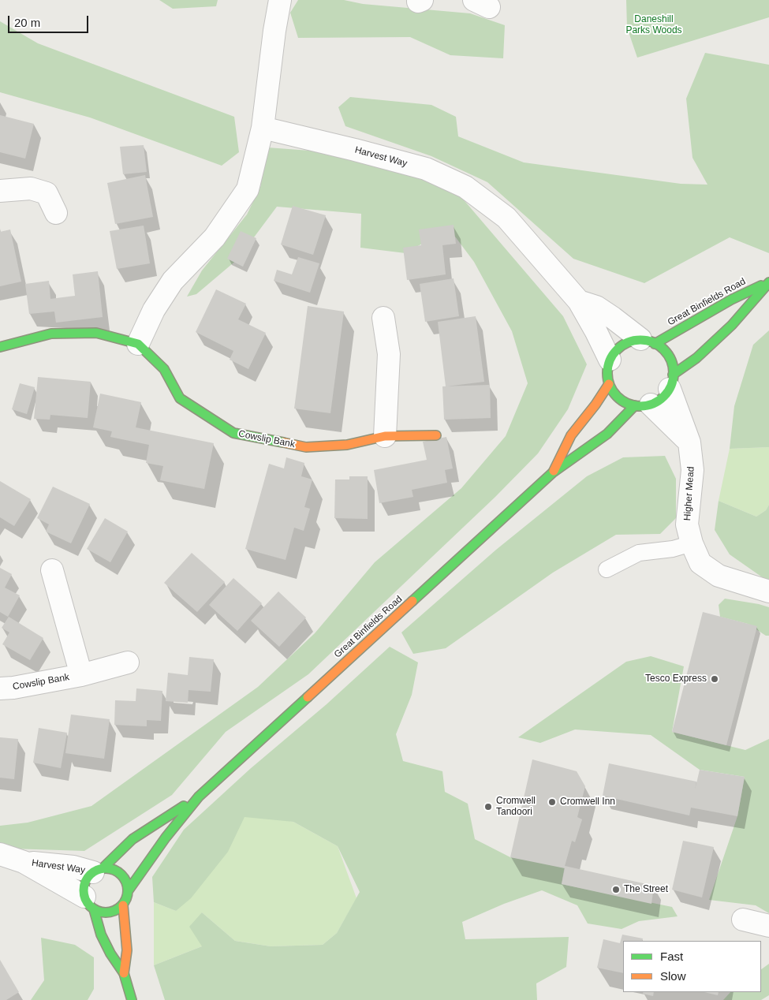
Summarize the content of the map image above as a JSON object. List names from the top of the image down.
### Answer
{
  "streets": {
    "street": [
      "Harvest Way",
      "Great Binfields Road",
      "Cowslip Bank",
      "Higher Mead"
    ]
  },
  "crossings": [
    ["Harvest Way", "Great Binfields Road"],
    ["Harvest Way", "Higher Mead"],
    ["Great Binfields Road", "Higher Mead"]
  ],
  "parks": ["Daneshill Parks Woods"],
  "places": [
    "Tesco Express",
    "Cromwell Inn",
    "Cromwell Tandoori",
    "The Street"
  ],
  "legend": ["Fast", "Slow"],
  "scale_bar": "20 m"
}
